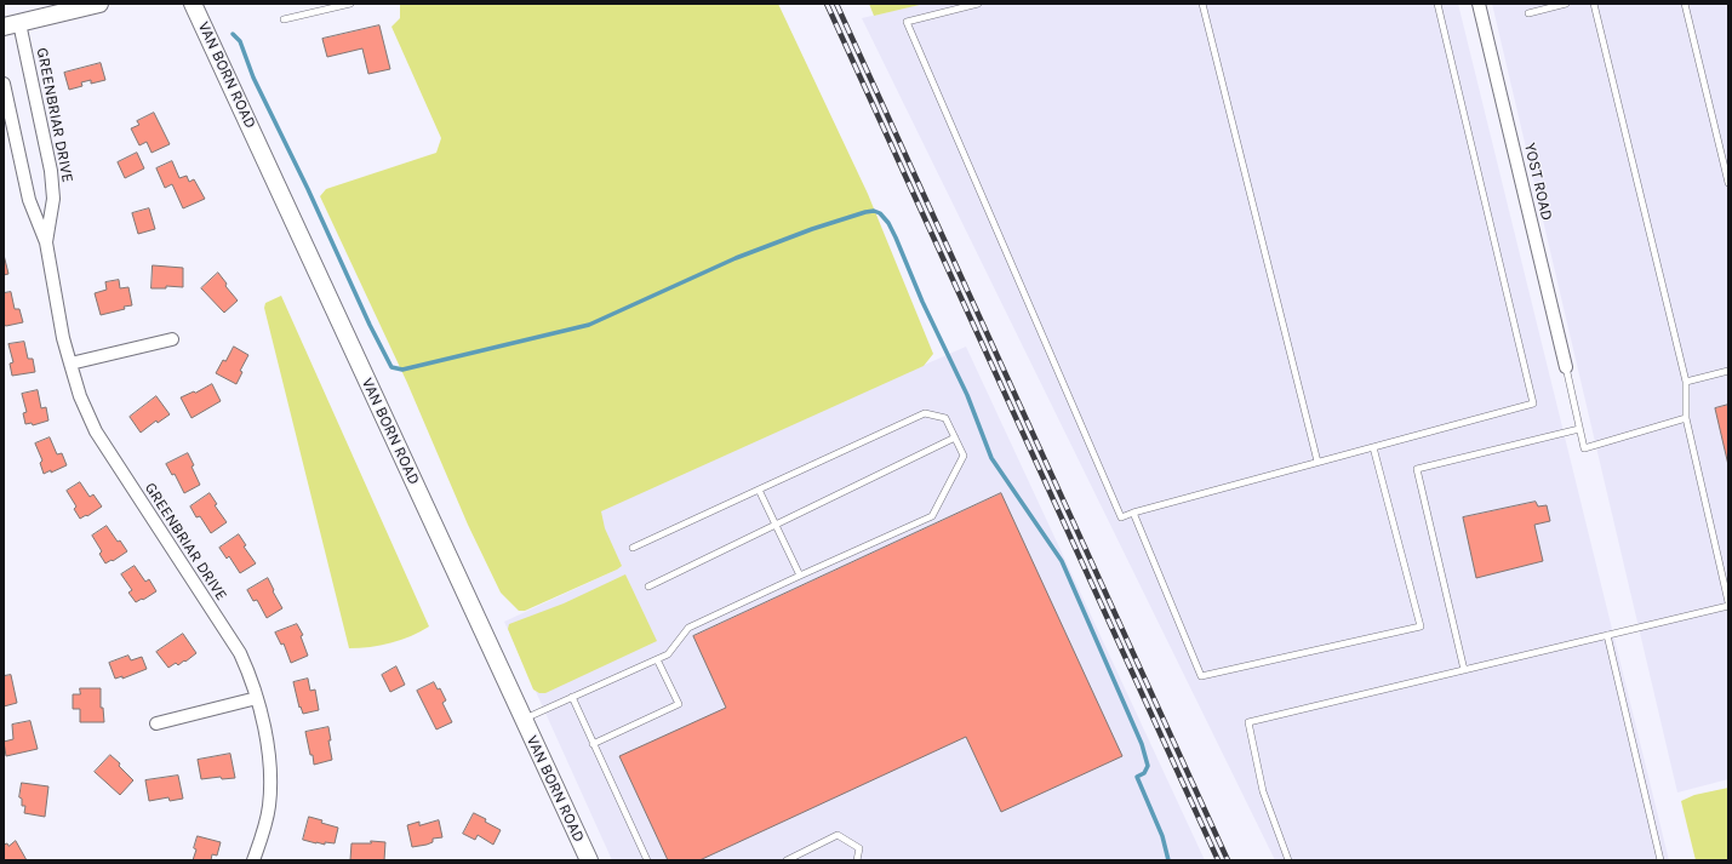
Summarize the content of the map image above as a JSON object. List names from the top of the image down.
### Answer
{
  "streets": {
    "street": ["VAN BORN ROAD", "GREENBRIAR DRIVE", "YOST ROAD"]
  }
}
